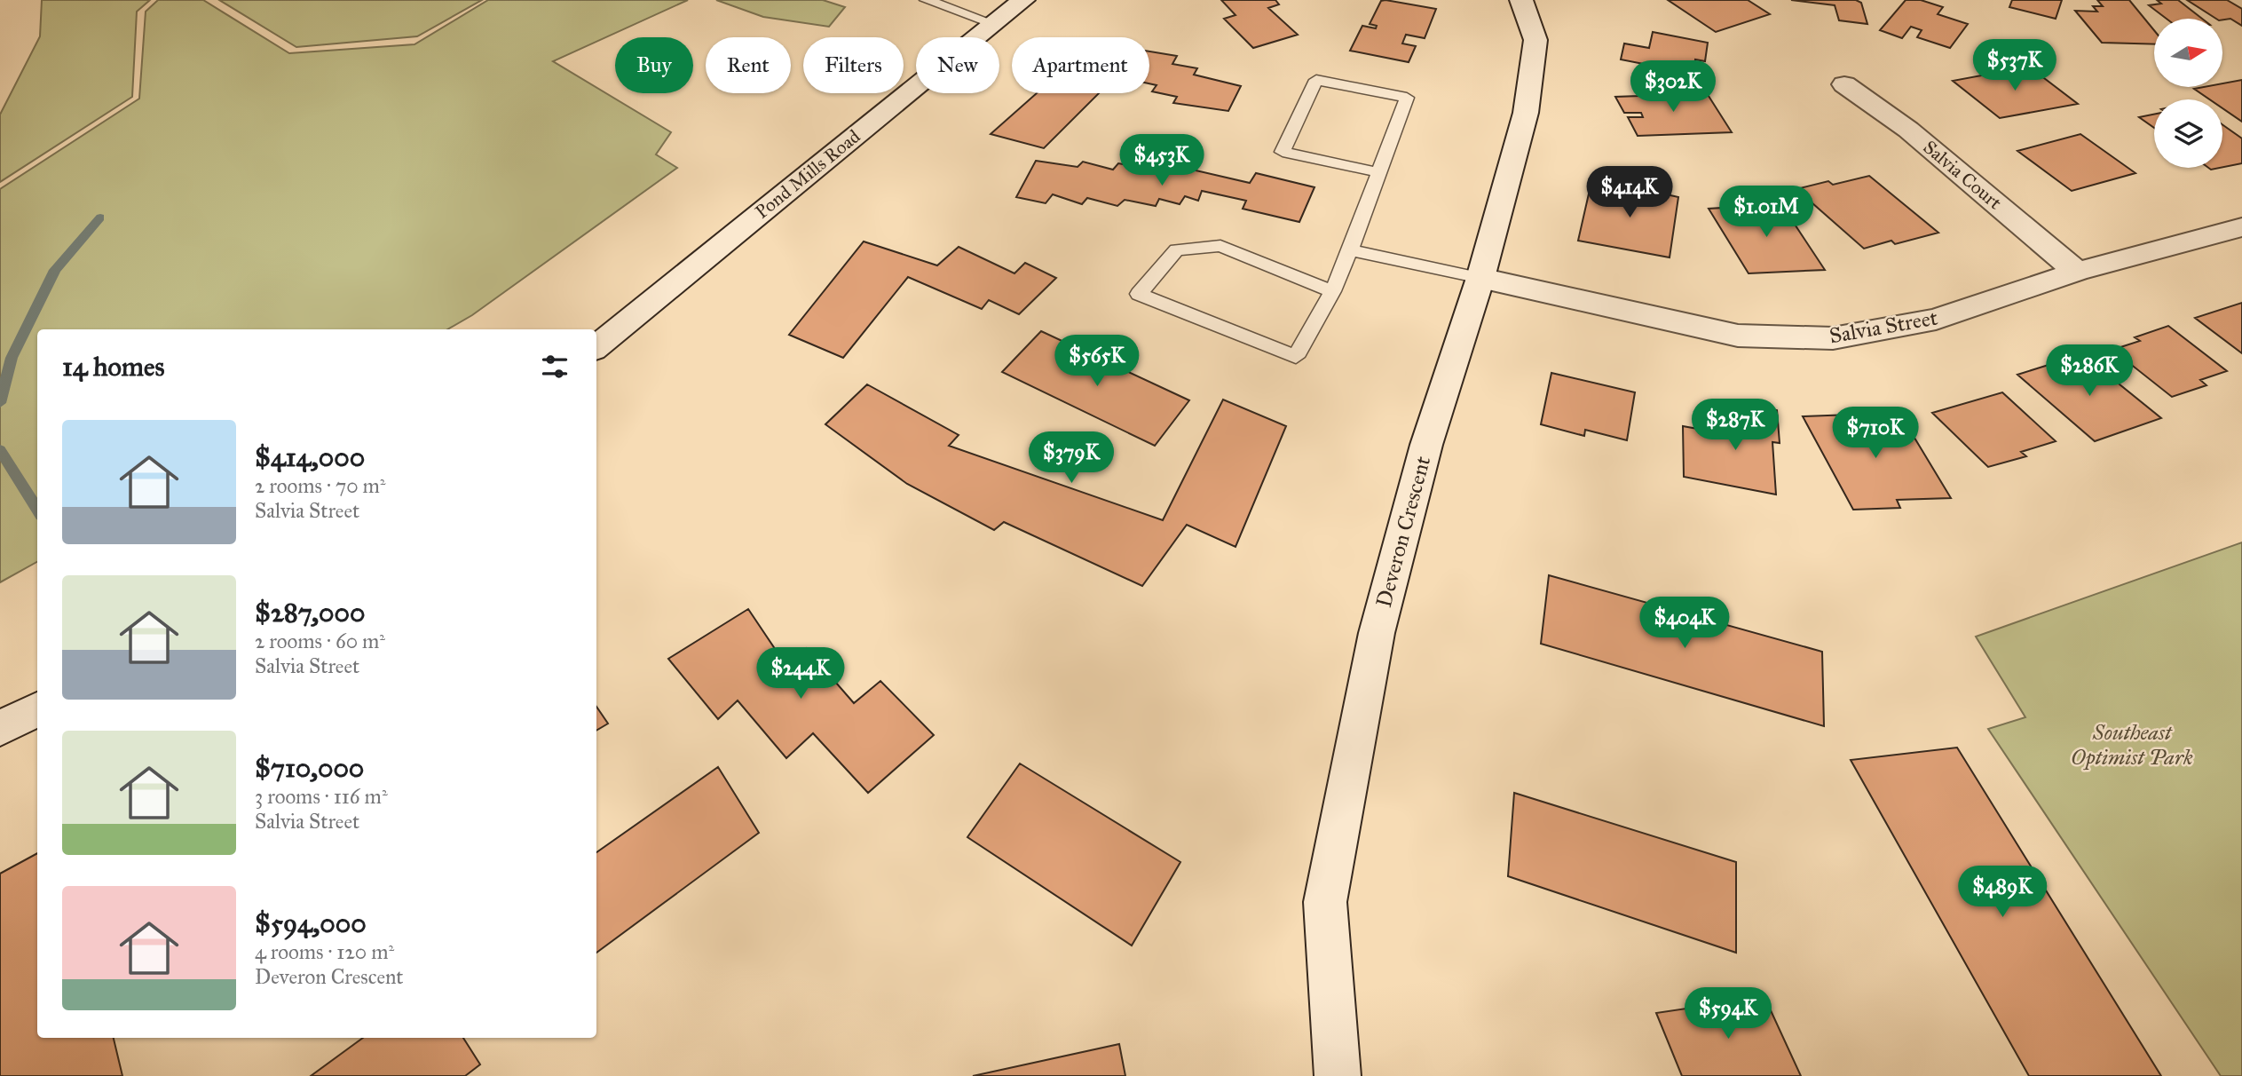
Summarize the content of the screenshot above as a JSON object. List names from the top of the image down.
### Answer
{
  "streets": {
    "street": [
      "Pond Mills Road",
      "Salvia Court",
      "Salvia Street",
      "Deveron Crescent"
    ]
  },
  "crossings": [
    ["Salvia Court", "Salvia Street"],
    ["Salvia Street", "Deveron Crescent"]
  ],
  "parks": ["Southeast Optimist Park"],
  "north": "right",
  "page": {
    "chip": [
      "Buy",
      "Rent",
      "Filters",
      "New",
      "Apartment"
    ],
    "price": [
      "$537K",
      "$302K",
      "$453K",
      "$414K",
      "$1.01M",
      "$565K",
      "$286K",
      "$287K",
      "$710K",
      "$379K",
      "$404K",
      "$244K",
      "$489K",
      "$594K"
    ],
    "heading": "14 homes",
    "list": [
      {
        "name": "$414,000",
        "note": "2 rooms · 70 m² · Salvia Street"
      },
      {
        "name": "$287,000",
        "note": "2 rooms · 60 m² · Salvia Street"
      },
      {
        "name": "$710,000",
        "note": "3 rooms · 116 m² · Salvia Street"
      },
      {
        "name": "$594,000",
        "note": "4 rooms · 120 m² · Deveron Crescent"
      }
    ]
  }
}
